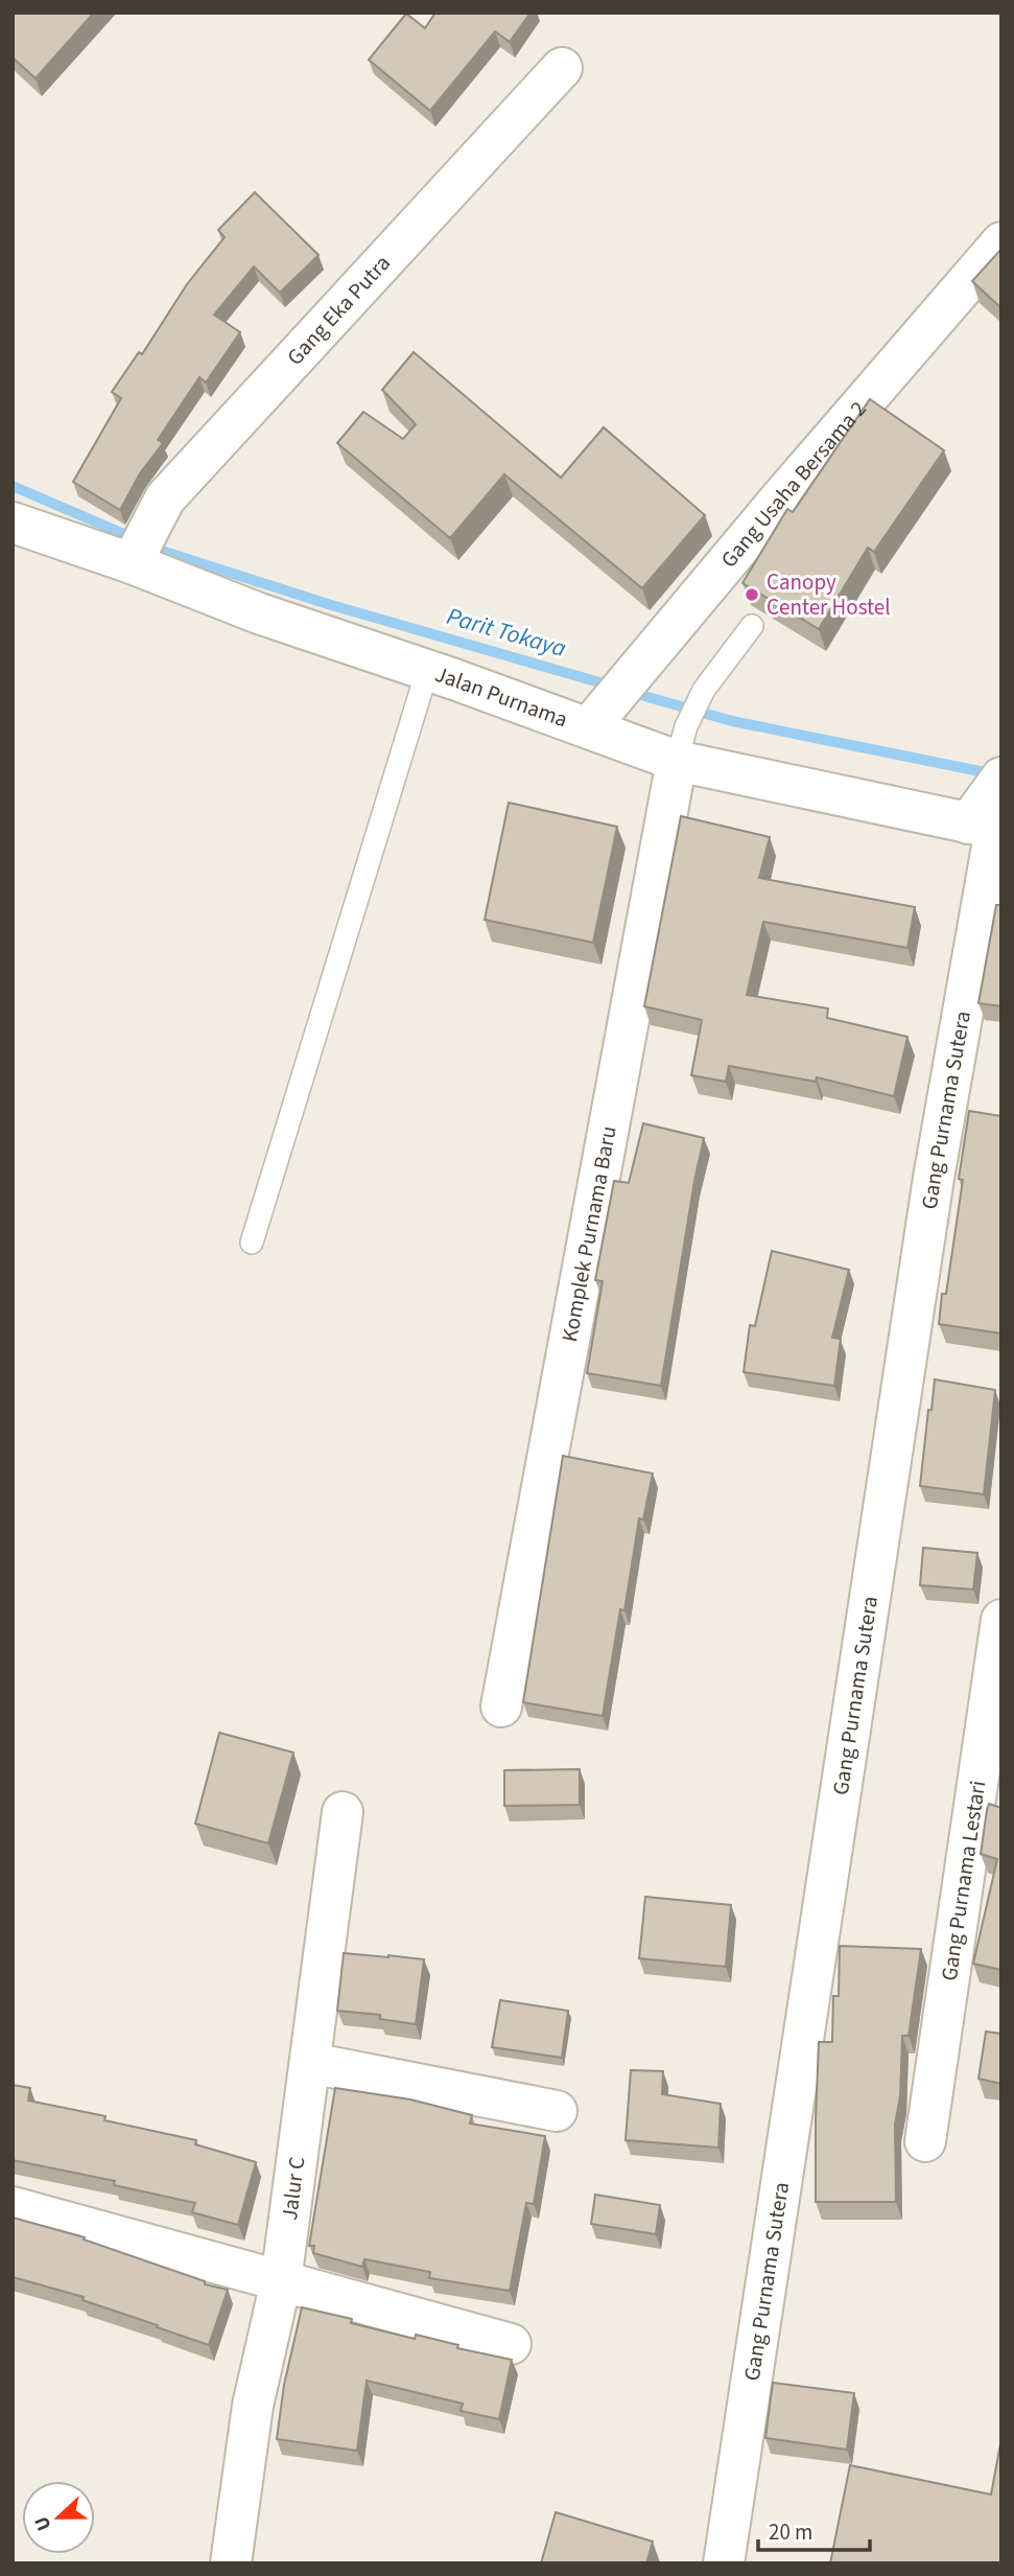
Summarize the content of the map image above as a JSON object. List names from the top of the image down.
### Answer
{
  "streets": {
    "street": [
      "Gang Eka Putra",
      "Gang Usaha Bersama 2",
      "Jalan Purnama",
      "Gang Purnama Sutera",
      "Komplek Purnama Baru",
      "Gang Purnama Lestari",
      "Jalur C"
    ]
  },
  "crossings": [
    ["Gang Eka Putra", "Jalan Purnama"],
    ["Gang Usaha Bersama 2", "Jalan Purnama"],
    ["Jalan Purnama", "Gang Purnama Sutera"],
    ["Jalan Purnama", "Komplek Purnama Baru"]
  ],
  "water": ["Parit Tokaya"],
  "places": ["Canopy Center Hostel"],
  "scale_bar": "20 m",
  "north": "left"
}
